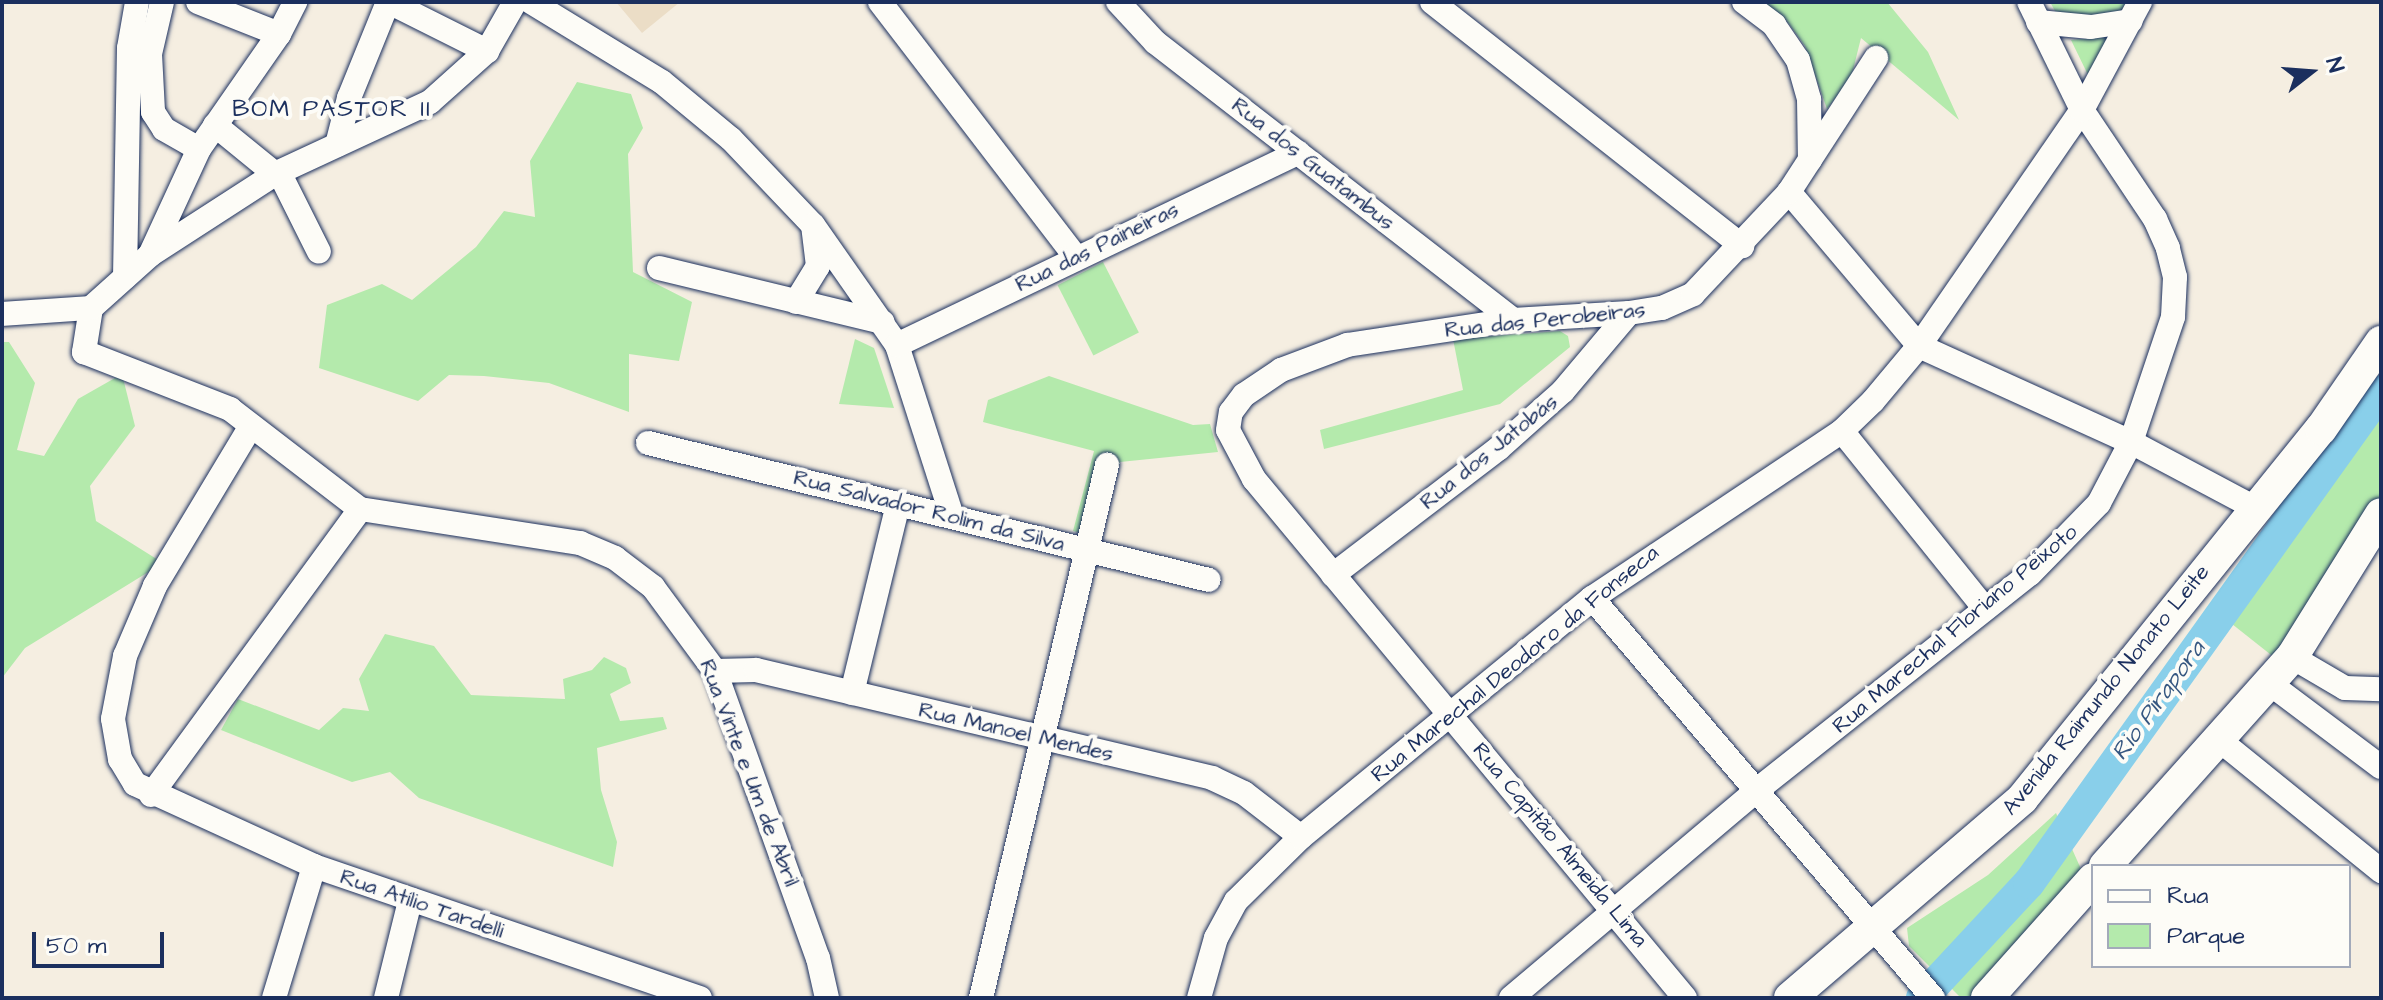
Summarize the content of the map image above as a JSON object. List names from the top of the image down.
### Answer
{
  "streets": {
    "main road": ["Avenida Raimundo Nonato Leite"],
    "street": [
      "Rua dos Guatambus",
      "Rua das Paineiras",
      "Rua das Perobeiras",
      "Rua dos Jatobás",
      "Rua Salvador Rolim da Silva",
      "Rua Marechal Floriano Peixoto",
      "Rua Marechal Deodoro da Fonseca",
      "Rua Manoel Mendes",
      "Rua Vinte e Um de Abril",
      "Rua Capitão Almeida Lima",
      "Rua Atílio Tardelli"
    ]
  },
  "crossings": [
    ["Rua dos Guatambus", "Rua das Paineiras"],
    ["Rua dos Guatambus", "Rua das Perobeiras"],
    ["Rua das Perobeiras", "Rua dos Jatobás"],
    ["Rua das Perobeiras", "Rua Capitão Almeida Lima"],
    ["Rua dos Jatobás", "Rua Capitão Almeida Lima"],
    ["Rua Marechal Floriano Peixoto", "Rua Marechal Deodoro da Fonseca"],
    ["Rua Marechal Floriano Peixoto", "Rua Capitão Almeida Lima"],
    ["Rua Marechal Deodoro da Fonseca", "Rua Manoel Mendes"],
    ["Rua Marechal Deodoro da Fonseca", "Rua Capitão Almeida Lima"],
    ["Rua Manoel Mendes", "Rua Vinte e Um de Abril"]
  ],
  "districts": ["BOM PASTOR II"],
  "water": ["Rio Pirapora"],
  "legend": ["Rua", "Parque"],
  "scale_bar": "50 m",
  "north": "right"
}
